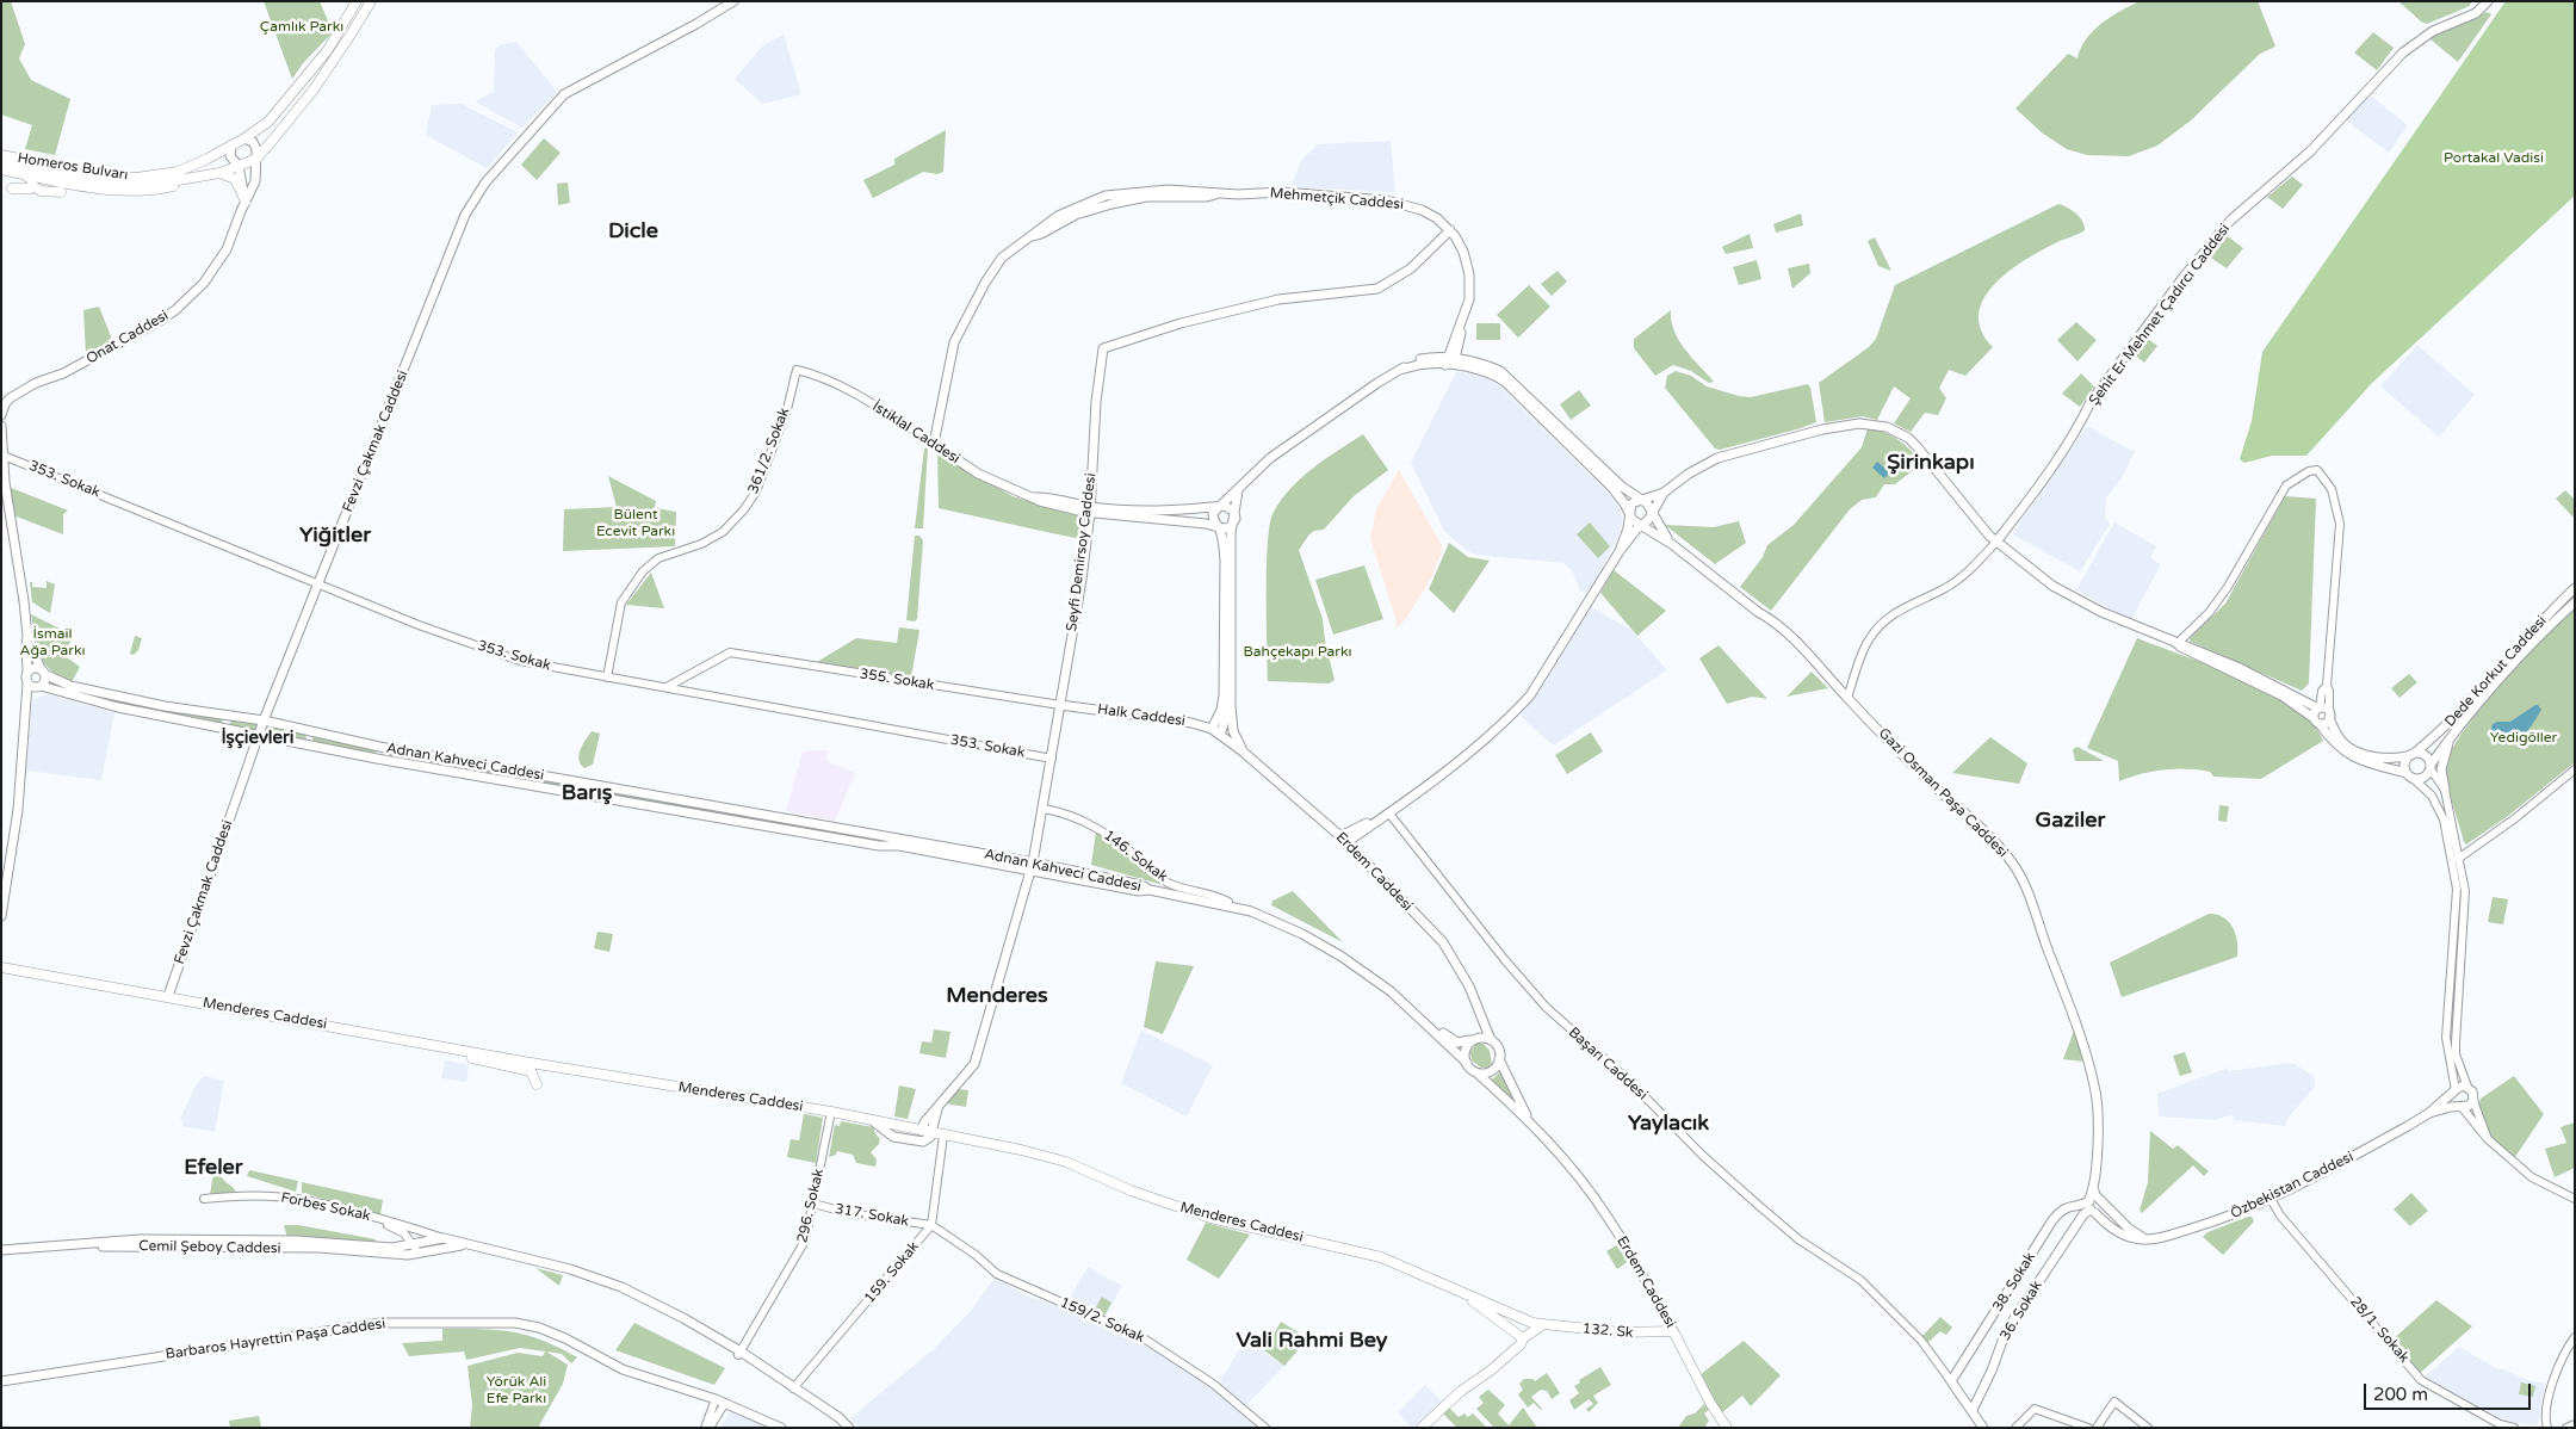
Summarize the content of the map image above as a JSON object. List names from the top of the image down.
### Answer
{
  "streets": {
    "main road": [
      "Homeros Bulvarı",
      "Mehmetçik Caddesi",
      "Şehit Er Mehmet Çadırcı Caddesi",
      "Onat Caddesi",
      "İstiklal Caddesi",
      "Fevzi Çakmak Caddesi",
      "Seyfi Demirsoy Caddesi",
      "Dede Korkut Caddesi",
      "Halk Caddesi",
      "Adnan Kahveci Caddesi",
      "Gazi Osman Paşa Caddesi",
      "Erdem Caddesi",
      "Menderes Caddesi",
      "Özbekistan Caddesi",
      "Forbes Sokak",
      "Cemil Şeboy Caddesi",
      "38. Sokak",
      "36. Sokak",
      "132. Sk",
      "Barbaros Hayrettin Paşa Caddesi"
    ],
    "street": [
      "361/2. Sokak",
      "353. Sokak",
      "355. Sokak",
      "146. Sokak",
      "Başarı Caddesi",
      "296. Sokak",
      "317. Sokak",
      "159. Sokak",
      "159/2. Sokak",
      "28/1. Sokak"
    ]
  },
  "crossings": [
    ["Homeros Bulvarı", "Onat Caddesi"],
    ["Mehmetçik Caddesi", "İstiklal Caddesi"],
    ["Mehmetçik Caddesi", "Seyfi Demirsoy Caddesi"],
    ["İstiklal Caddesi", "361/2. Sokak"],
    ["İstiklal Caddesi", "Seyfi Demirsoy Caddesi"],
    ["Fevzi Çakmak Caddesi", "353. Sokak"],
    ["Fevzi Çakmak Caddesi", "Adnan Kahveci Caddesi"],
    ["Fevzi Çakmak Caddesi", "Menderes Caddesi"],
    ["361/2. Sokak", "353. Sokak"],
    ["353. Sokak", "Seyfi Demirsoy Caddesi"],
    ["353. Sokak", "355. Sokak"],
    ["Seyfi Demirsoy Caddesi", "355. Sokak"],
    ["Seyfi Demirsoy Caddesi", "Halk Caddesi"],
    ["Seyfi Demirsoy Caddesi", "Adnan Kahveci Caddesi"],
    ["Seyfi Demirsoy Caddesi", "146. Sokak"],
    ["Seyfi Demirsoy Caddesi", "Menderes Caddesi"],
    ["355. Sokak", "Halk Caddesi"],
    ["Halk Caddesi", "Erdem Caddesi"],
    ["Gazi Osman Paşa Caddesi", "Özbekistan Caddesi"],
    ["Gazi Osman Paşa Caddesi", "38. Sokak"],
    ["Gazi Osman Paşa Caddesi", "36. Sokak"],
    ["Erdem Caddesi", "132. Sk"],
    ["Menderes Caddesi", "296. Sokak"],
    ["Menderes Caddesi", "132. Sk"],
    ["Başarı Caddesi", "38. Sokak"],
    ["Özbekistan Caddesi", "38. Sokak"],
    ["Özbekistan Caddesi", "36. Sokak"],
    ["Özbekistan Caddesi", "28/1. Sokak"],
    ["296. Sokak", "Forbes Sokak"],
    ["296. Sokak", "317. Sokak"],
    ["Forbes Sokak", "Cemil Şeboy Caddesi"],
    ["Forbes Sokak", "159. Sokak"],
    ["317. Sokak", "159. Sokak"],
    ["317. Sokak", "159/2. Sokak"],
    ["159. Sokak", "159/2. Sokak"],
    ["38. Sokak", "36. Sokak"]
  ],
  "districts": [
    "Dicle",
    "Şirinkapı",
    "Yiğitler",
    "İşçievleri",
    "Barış",
    "Gaziler",
    "Menderes",
    "Yaylacık",
    "Efeler",
    "Vali Rahmi Bey"
  ],
  "parks": [
    "Çamlık Parkı",
    "Portakal Vadisi",
    "Bülent Ecevit Parkı",
    "İsmail Ağa Parkı",
    "Bahçekapı Parkı",
    "Yedigöller",
    "Yörük Ali Efe Parkı"
  ],
  "scale_bar": "200 m"
}
